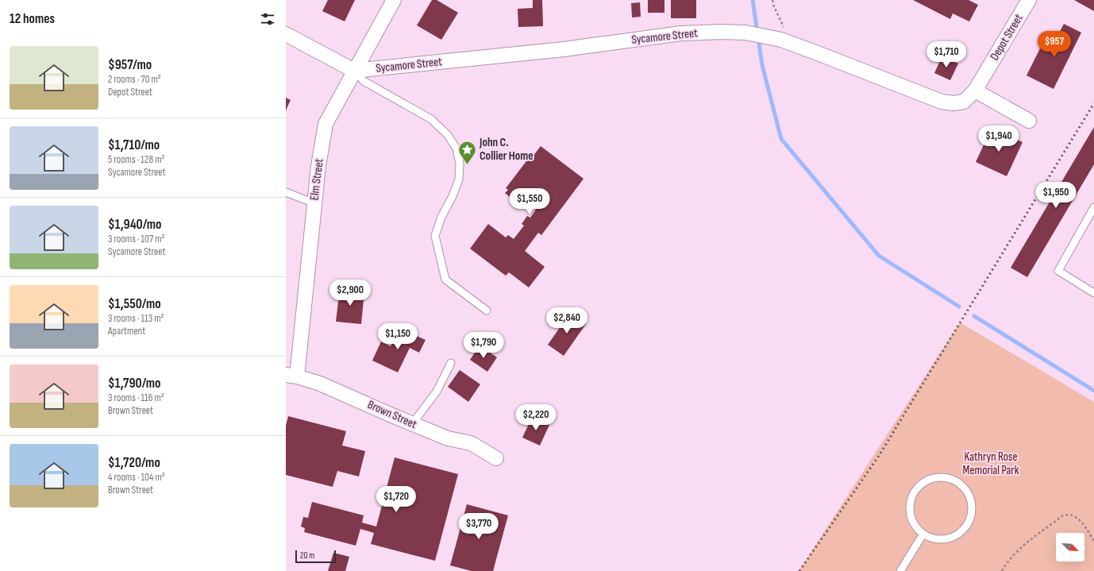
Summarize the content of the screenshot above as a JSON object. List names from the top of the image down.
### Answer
{
  "streets": {
    "street": [
      "Sycamore Street",
      "Depot Street",
      "Elm Street",
      "Brown Street"
    ]
  },
  "crossings": [
    ["Sycamore Street", "Depot Street"],
    ["Sycamore Street", "Elm Street"],
    ["Elm Street", "Brown Street"]
  ],
  "parks": ["Kathryn Rose Memorial Park"],
  "places": {
    "place": ["John C. Collier Home"]
  },
  "scale_bar": "20 m",
  "north": "bottom right",
  "page": {
    "heading": "12 homes",
    "price": [
      "$957",
      "$1,710",
      "$1,940",
      "$1,950",
      "$1,550",
      "$2,900",
      "$2,840",
      "$1,150",
      "$1,790",
      "$2,220",
      "$1,720",
      "$3,770"
    ],
    "list": [
      {
        "name": "$957/mo",
        "note": "2 rooms · 70 m² · Depot Street"
      },
      {
        "name": "$1,710/mo",
        "note": "5 rooms · 128 m² · Sycamore Street"
      },
      {
        "name": "$1,940/mo",
        "note": "3 rooms · 107 m² · Sycamore Street"
      },
      {
        "name": "$1,550/mo",
        "note": "3 rooms · 113 m² · Apartment"
      },
      {
        "name": "$1,790/mo",
        "note": "3 rooms · 116 m² · Brown Street"
      },
      {
        "name": "$1,720/mo",
        "note": "4 rooms · 104 m² · Brown Street"
      }
    ],
    "scale": "20 m"
  }
}
